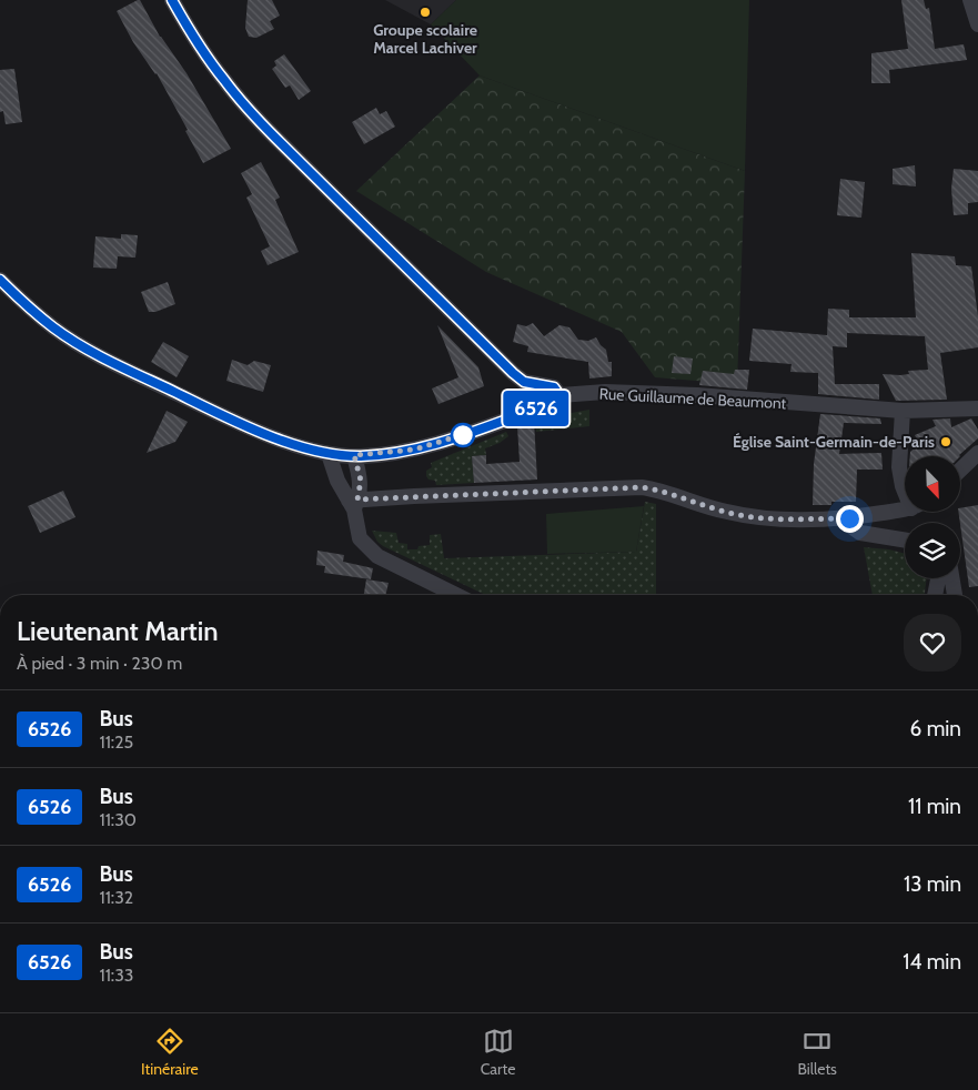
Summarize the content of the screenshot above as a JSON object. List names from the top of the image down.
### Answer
{
  "streets": {
    "street": ["Rue Guillaume de Beaumont"]
  },
  "places": ["Groupe scolaire Marcel Lachiver", "Église Saint-Germain-de-Paris"],
  "lines": ["bus line 6526"],
  "north": "bottom right",
  "page": {
    "on_map": "6526",
    "heading": ["Lieutenant Martin", "À pied · 3 min · 230 m"],
    "list": [
      {
        "mark": "6526",
        "name": "Bus",
        "note": "11:25",
        "value": "6 min"
      },
      {
        "mark": "6526",
        "name": "Bus",
        "note": "11:30",
        "value": "11 min"
      },
      {
        "mark": "6526",
        "name": "Bus",
        "note": "11:32",
        "value": "13 min"
      },
      {
        "mark": "6526",
        "name": "Bus",
        "note": "11:33",
        "value": "14 min"
      }
    ],
    "tabs": ["Itinéraire", "Carte", "Billets"]
  }
}
